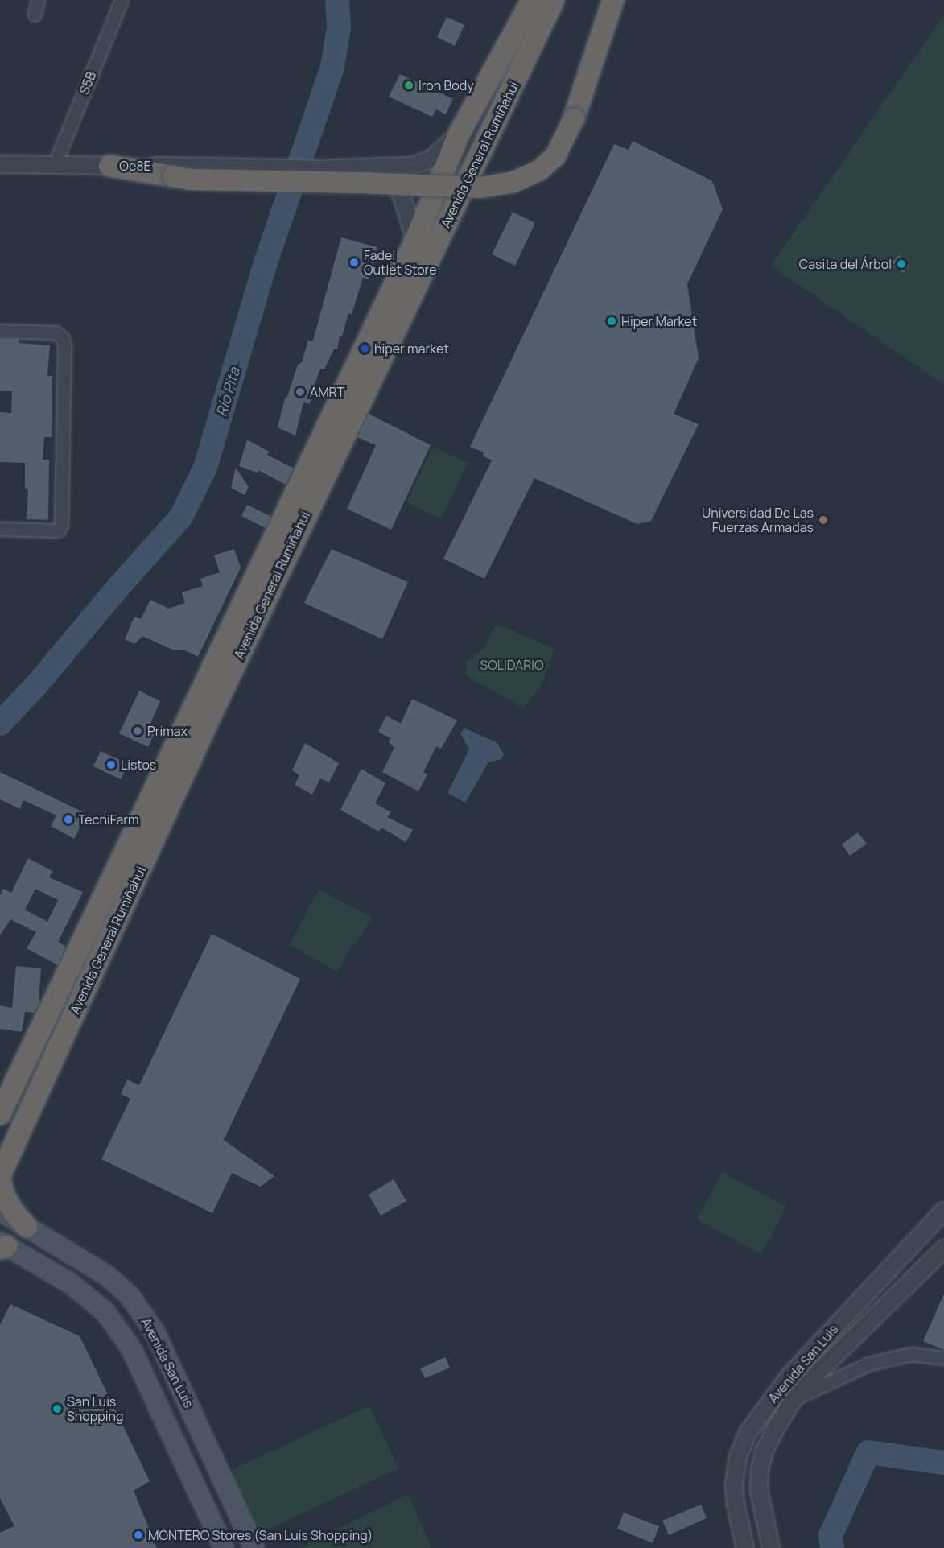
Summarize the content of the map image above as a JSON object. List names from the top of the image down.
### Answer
{
  "streets": {
    "highway": ["Avenida General Rumiñahui"],
    "main road": ["Avenida San Luis"],
    "street": ["S5B", "Oe8E"]
  },
  "crossings": [
    ["S5B", "Oe8E"]
  ],
  "water": ["Río Pita"],
  "parks": ["SOLIDARIO"],
  "places": [
    "Iron Body",
    "Fadel Outlet Store",
    "Casita del Árbol",
    "Hiper Market",
    "hiper market",
    "AMRT",
    "Universidad De Las Fuerzas Armadas",
    "Primax",
    "Listos",
    "TecniFarm",
    "San Luis Shopping",
    "MONTERO Stores (San Luis Shopping)"
  ]
}
